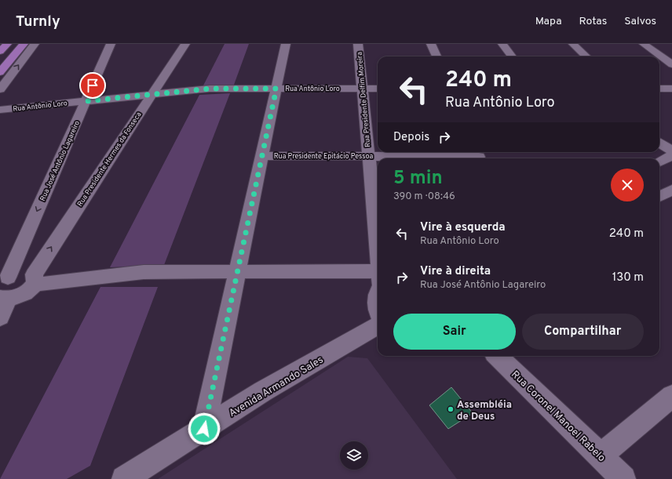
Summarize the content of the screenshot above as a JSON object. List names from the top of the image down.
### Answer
{
  "streets": {
    "street": [
      "Rua Antônio Loro",
      "Rua Presidente Delfim Moreira",
      "Rua Presidente Epitácio Pessoa",
      "Rua Presidente Hermes da Fonseca",
      "Rua José Antônio Lagareiro",
      "Avenida Armando Sales",
      "Rua Coronel Manoel Rabelo"
    ]
  },
  "crossings": [
    ["Rua Antônio Loro", "Rua Presidente Delfim Moreira"],
    ["Rua Antônio Loro", "Rua Presidente Hermes da Fonseca"],
    ["Rua Antônio Loro", "Rua José Antônio Lagareiro"],
    ["Rua Presidente Delfim Moreira", "Rua Presidente Epitácio Pessoa"],
    ["Rua Presidente Hermes da Fonseca", "Rua José Antônio Lagareiro"]
  ],
  "one_way": ["Rua José Antônio Lagareiro"],
  "places": ["Assembléia de Deus"],
  "page": {
    "header": "Turnly",
    "nav": ["Mapa", "Rotas", "Salvos"],
    "turn": ["240 m", "Rua Antônio Loro"],
    "then": "Depois",
    "heading": ["5 min", "390 m · 08:46"],
    "list": [
      {
        "name": "Vire à esquerda",
        "note": "Rua Antônio Loro",
        "value": "240 m"
      },
      {
        "name": "Vire à direita",
        "note": "Rua José Antônio Lagareiro",
        "value": "130 m"
      }
    ],
    "buttons": ["Sair", "Compartilhar"]
  }
}
